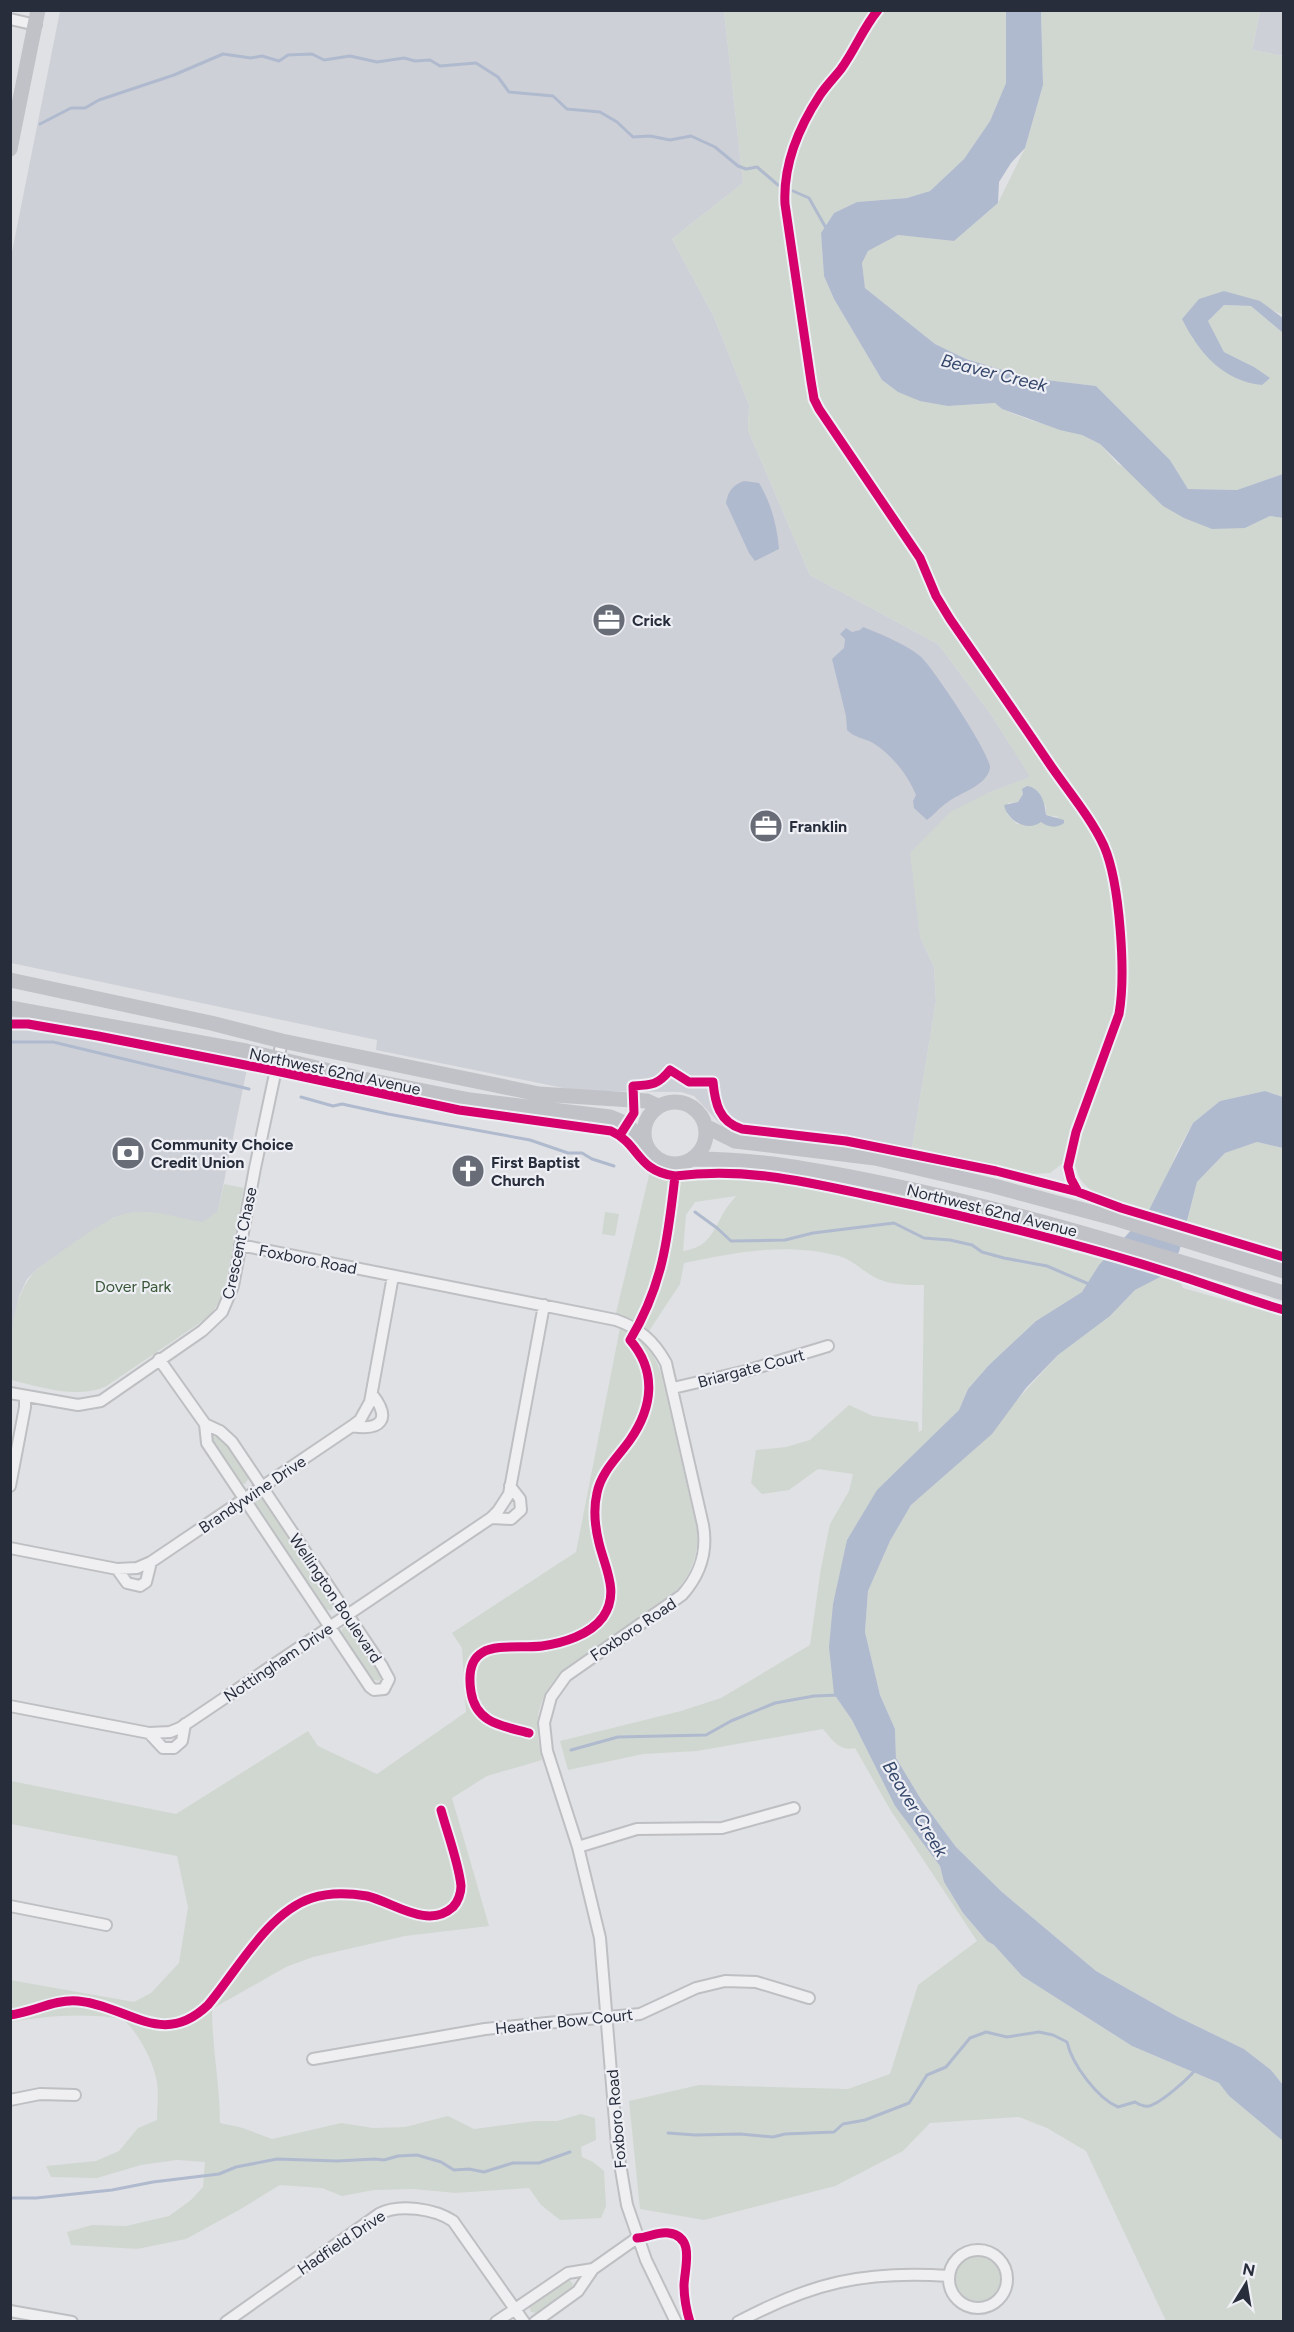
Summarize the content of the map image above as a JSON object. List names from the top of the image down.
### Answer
{
  "streets": {
    "street": [
      "Northwest 62nd Avenue",
      "Crescent Chase",
      "Foxboro Road",
      "Briargate Court",
      "Brandywine Drive",
      "Wellington Boulevard",
      "Nottingham Drive",
      "Heather Bow Court",
      "Hadfield Drive"
    ]
  },
  "crossings": [
    ["Northwest 62nd Avenue", "Crescent Chase"],
    ["Crescent Chase", "Foxboro Road"],
    ["Crescent Chase", "Wellington Boulevard"],
    ["Foxboro Road", "Briargate Court"],
    ["Foxboro Road", "Brandywine Drive"],
    ["Foxboro Road", "Nottingham Drive"],
    ["Foxboro Road", "Heather Bow Court"],
    ["Brandywine Drive", "Wellington Boulevard"],
    ["Wellington Boulevard", "Nottingham Drive"]
  ],
  "water": ["Beaver Creek"],
  "parks": ["Dover Park"],
  "places": {
    "office": ["Crick", "Franklin"],
    "bank": ["Community Choice Credit Union"],
    "church": ["First Baptist Church"]
  },
  "north": "top"
}
